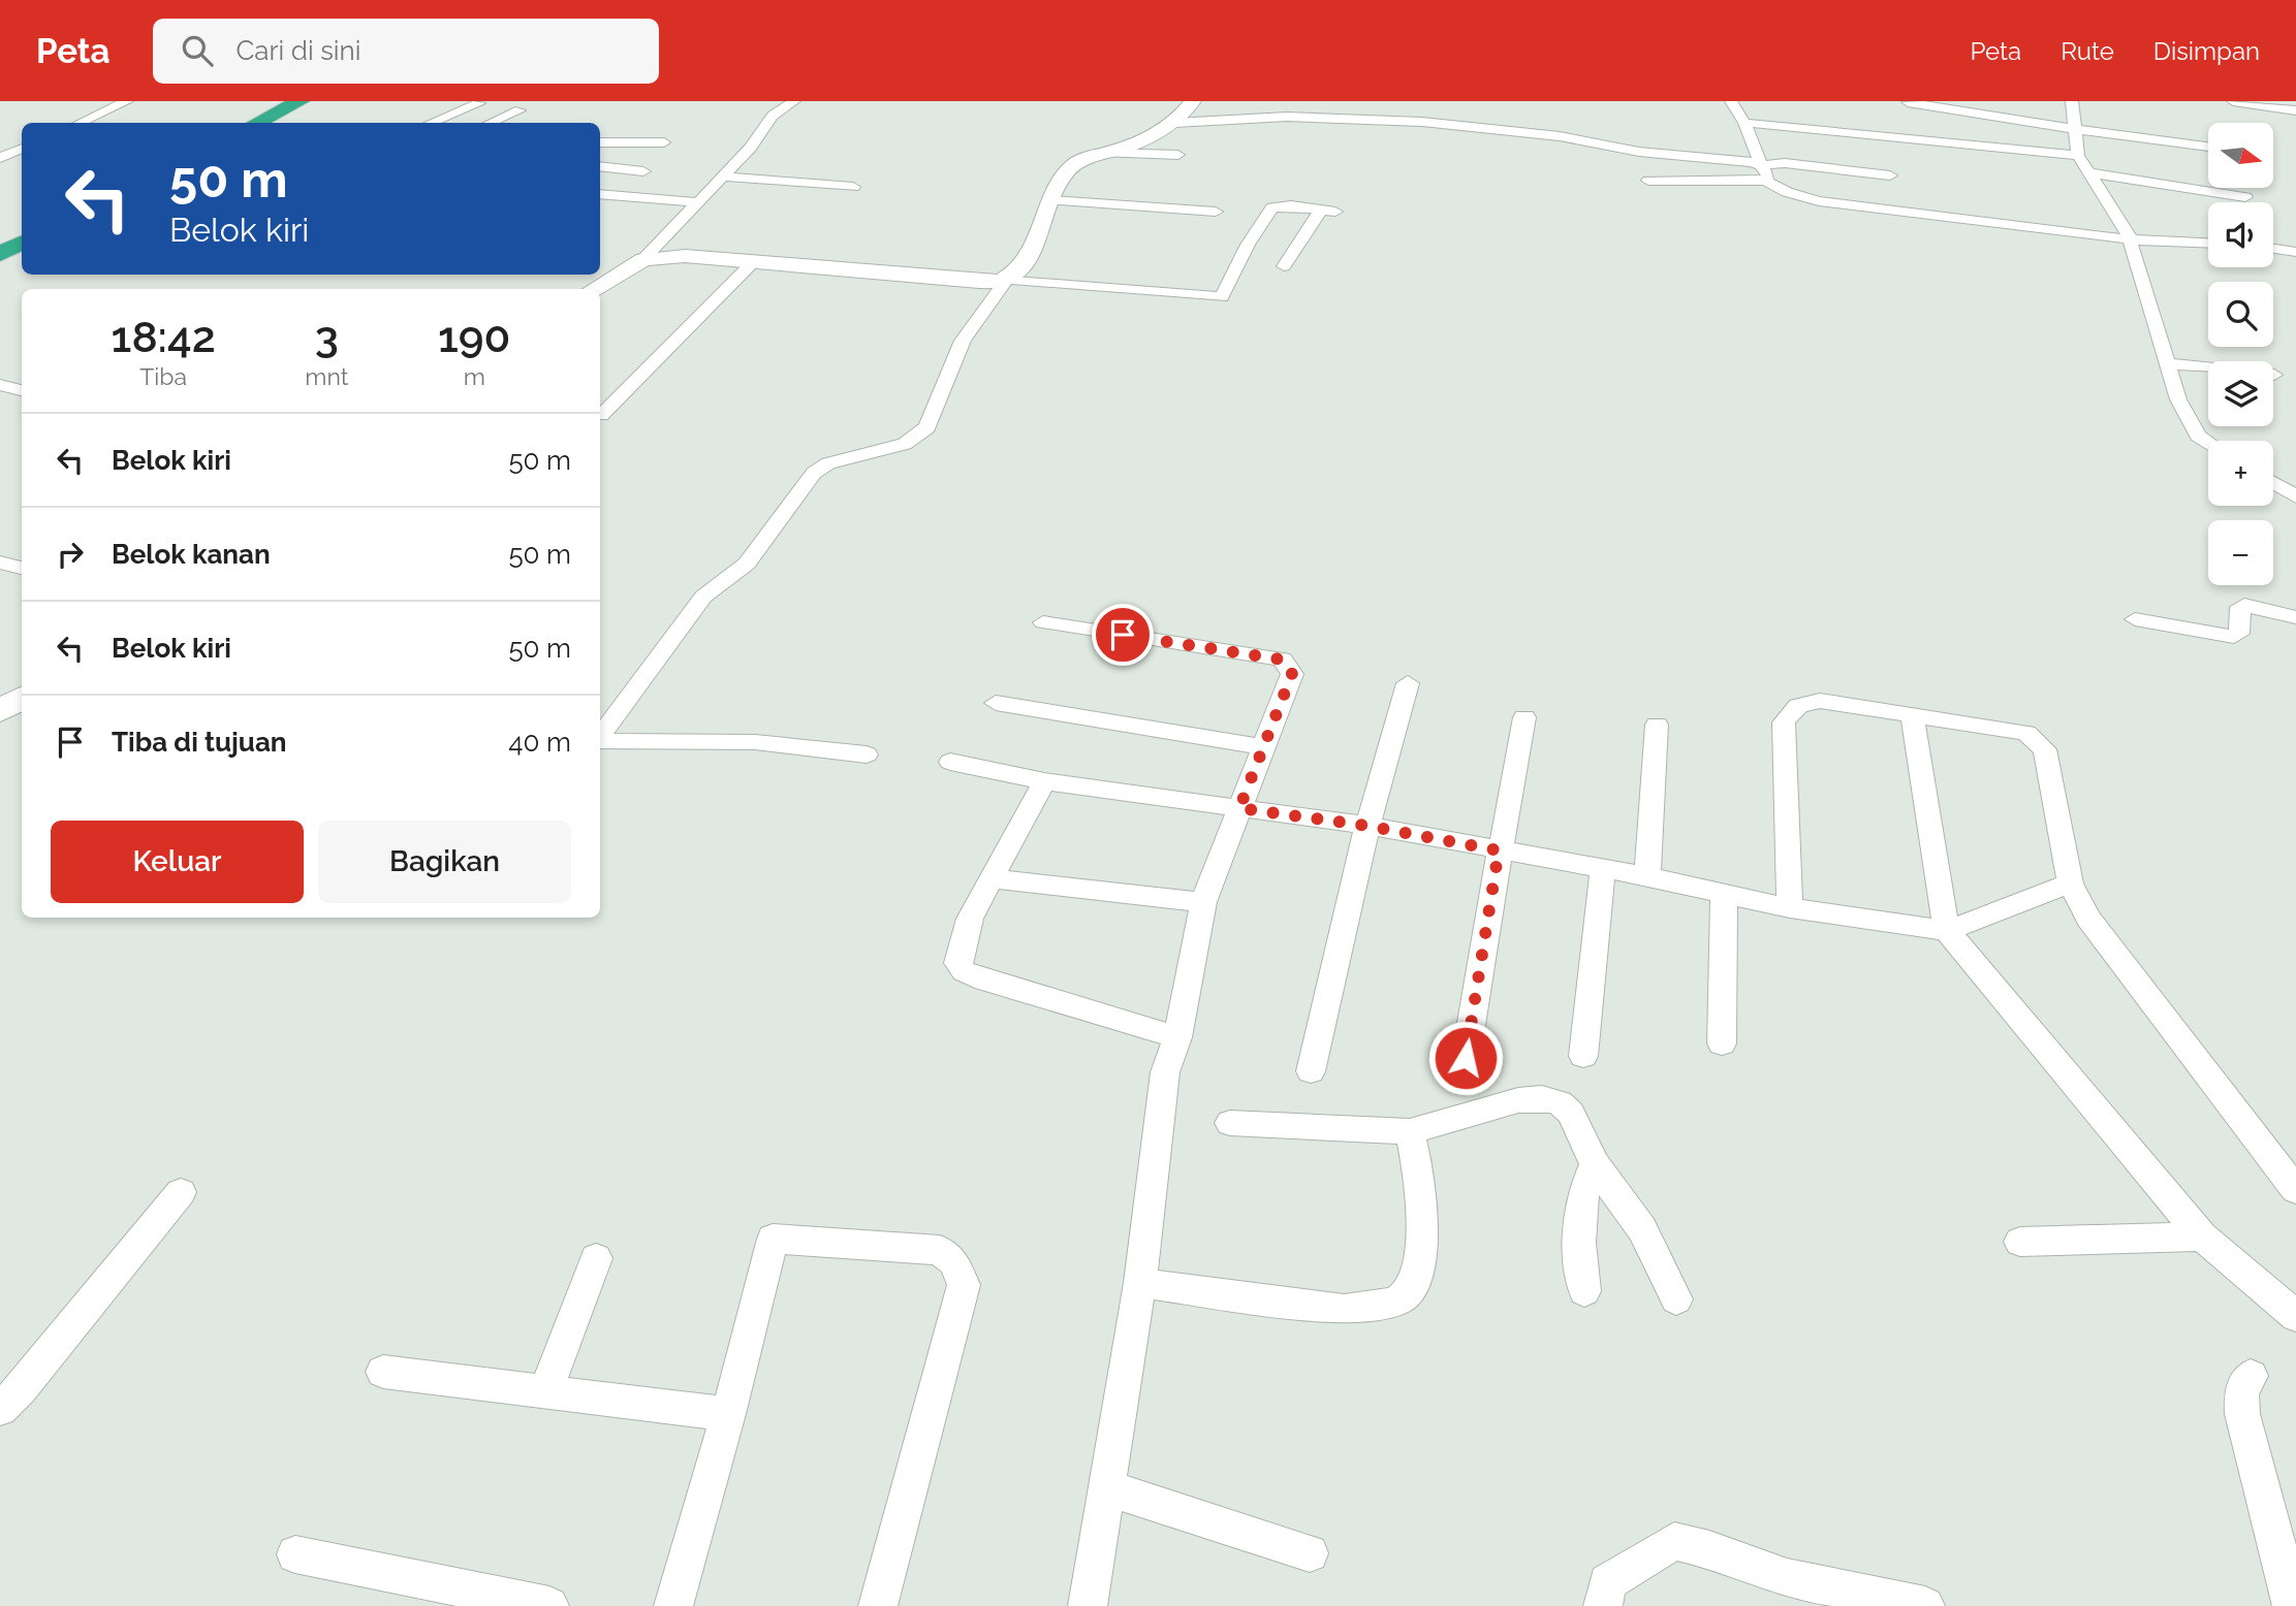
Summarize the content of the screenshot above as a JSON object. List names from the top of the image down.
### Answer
{
  "north": "right",
  "page": {
    "header": "Peta",
    "search": "Cari di sini",
    "nav": ["Peta", "Rute", "Disimpan"],
    "map_buttons": ["+", "−"],
    "turn": ["50 m", "Belok kiri"],
    "eta": [
      "18:42",
      "Tiba",
      "3",
      "mnt",
      "190",
      "m"
    ],
    "list": [
      {
        "name": "Belok kiri",
        "value": "50 m"
      },
      {
        "name": "Belok kanan",
        "value": "50 m"
      },
      {
        "name": "Belok kiri",
        "value": "50 m"
      },
      {
        "name": "Tiba di tujuan",
        "value": "40 m"
      }
    ],
    "buttons": ["Keluar", "Bagikan"]
  }
}
